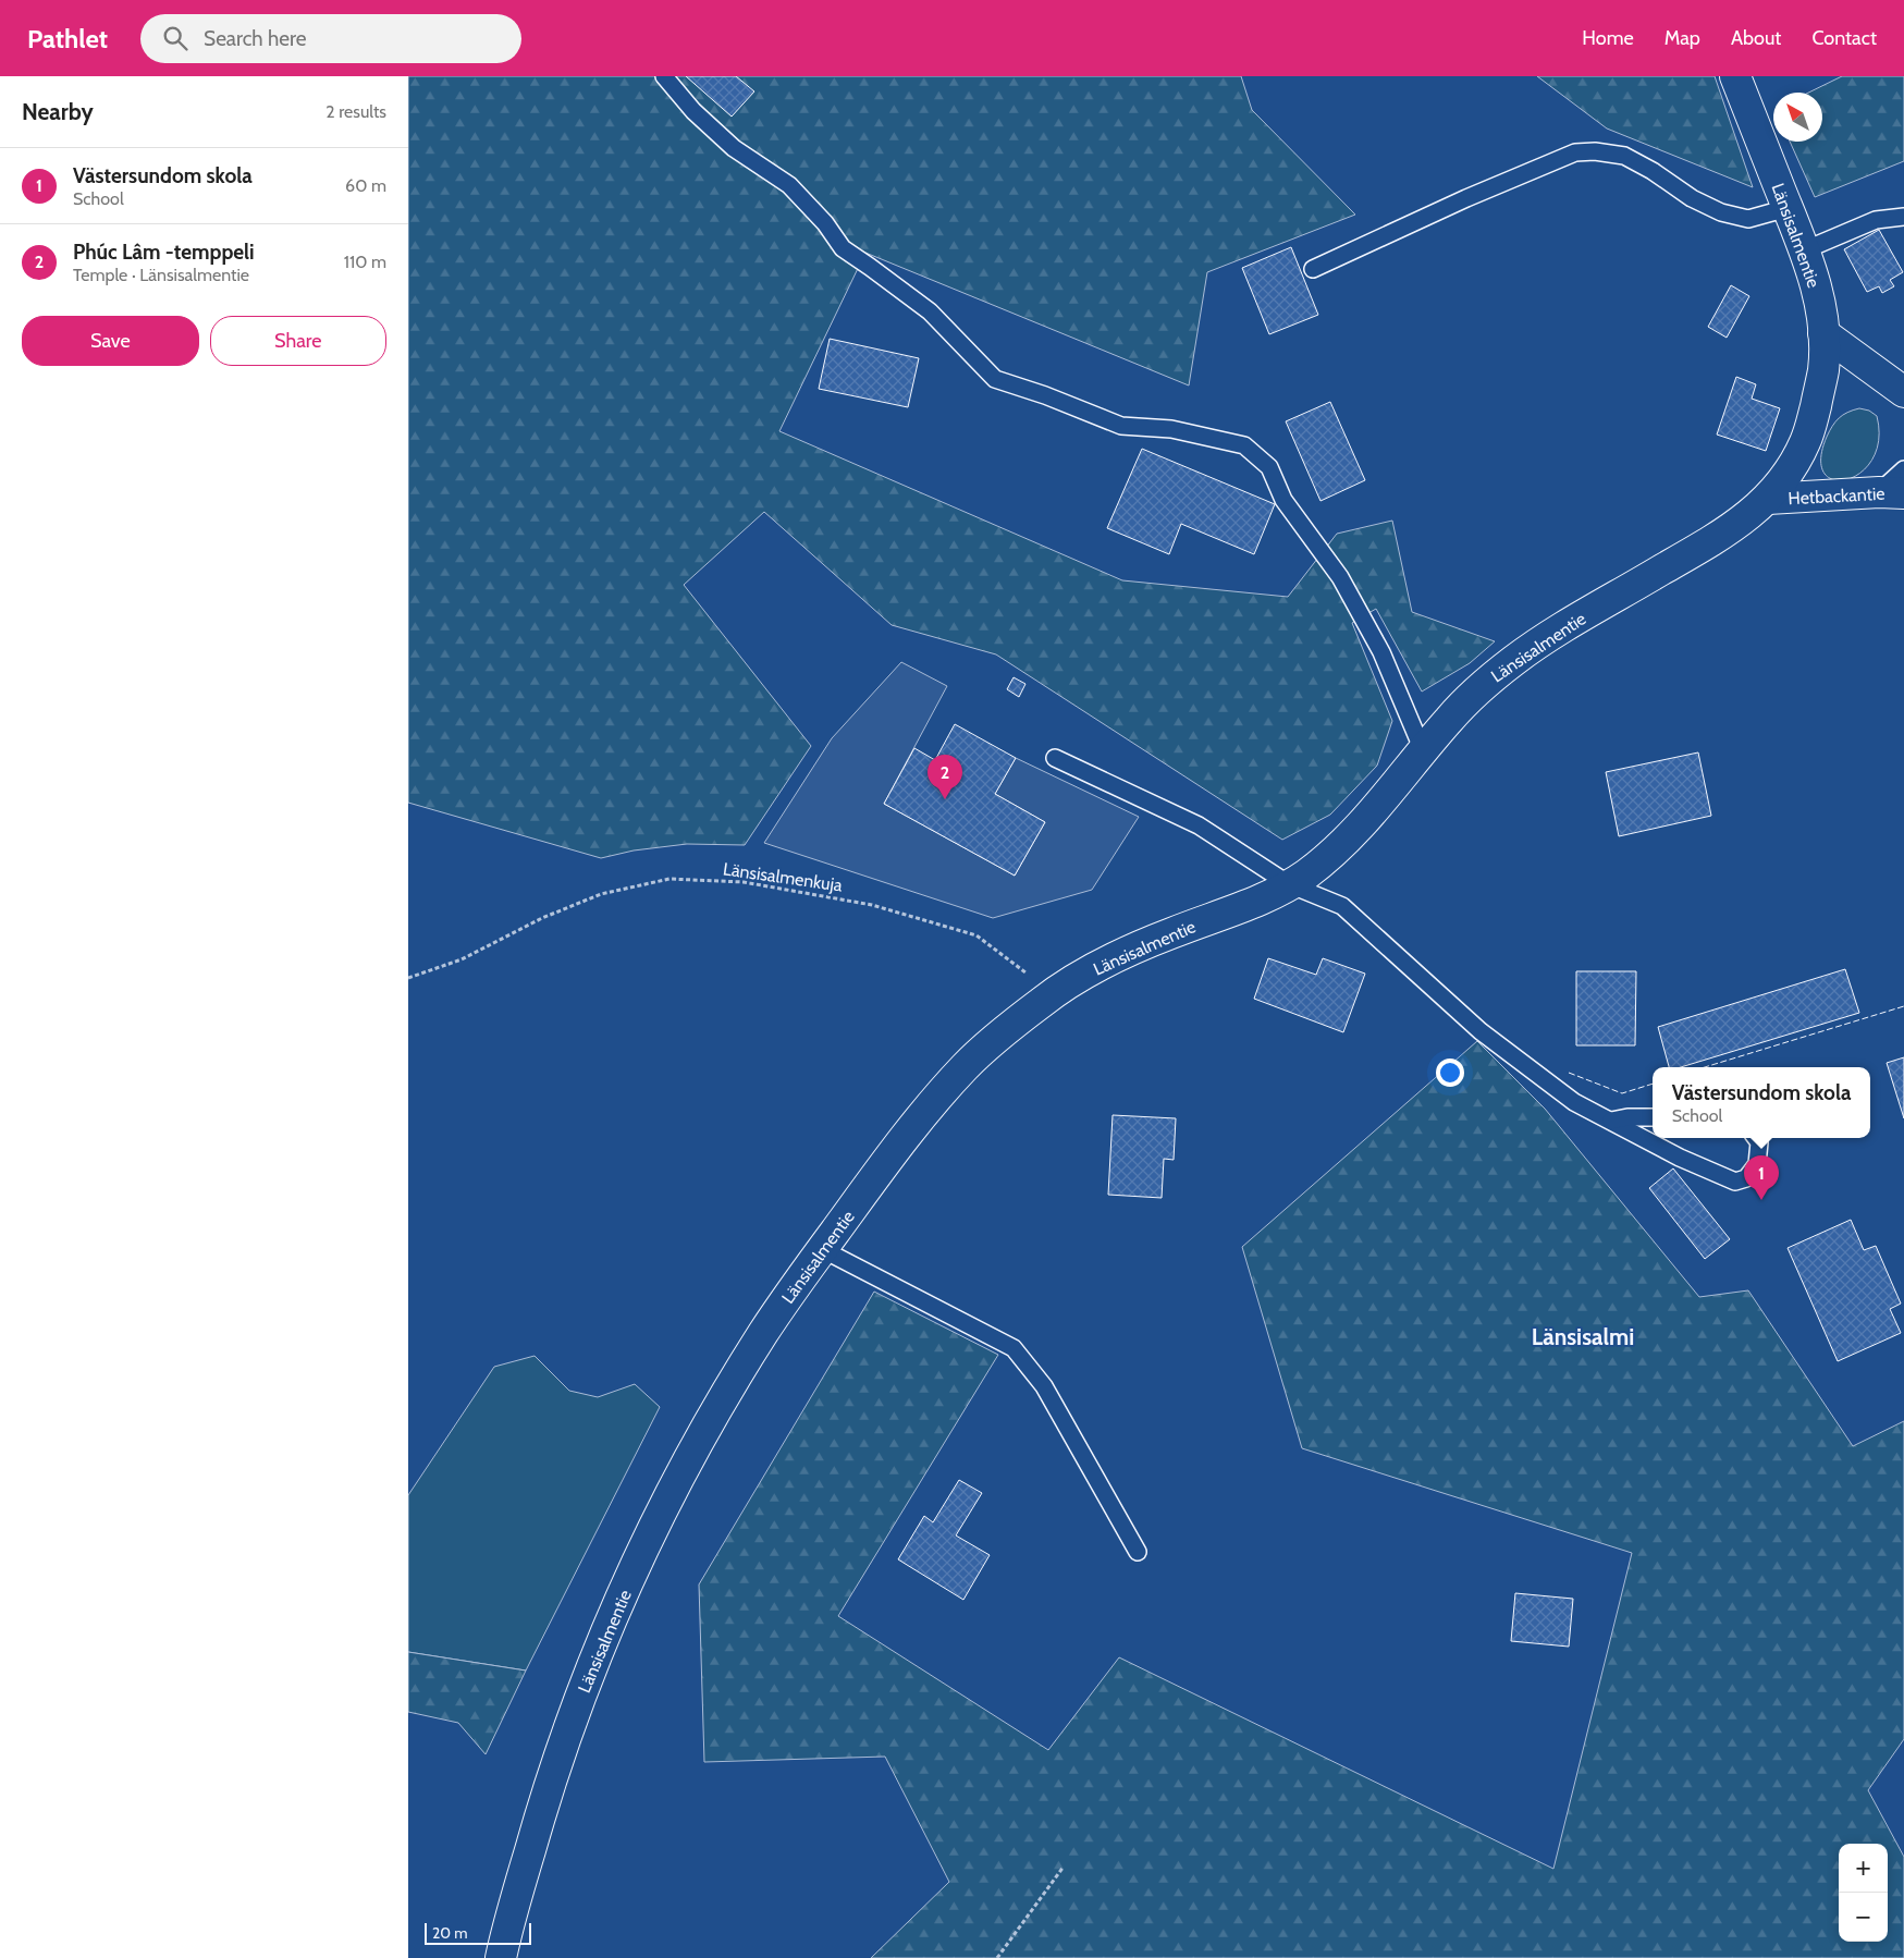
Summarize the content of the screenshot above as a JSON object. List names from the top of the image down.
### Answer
{
  "streets": {
    "street": ["Länsisalmentie", "Hetbackantie"],
    "path": ["Länsisalmenkuja"]
  },
  "crossings": [
    ["Länsisalmentie", "Hetbackantie"],
    ["Länsisalmentie", "Länsisalmenkuja"]
  ],
  "districts": ["Länsisalmi"],
  "scale_bar": "20 m",
  "north": "top left",
  "page": {
    "header": "Pathlet",
    "search": "Search here",
    "nav": [
      "Home",
      "Map",
      "About",
      "Contact"
    ],
    "heading": ["Nearby", "2 results"],
    "list": [
      {
        "mark": "1",
        "name": "Västersundom skola",
        "note": "School",
        "value": "60 m"
      },
      {
        "mark": "2",
        "name": "Phúc Lâm -temppeli",
        "note": "Temple · Länsisalmentie",
        "value": "110 m"
      }
    ],
    "buttons": ["Save", "Share"],
    "pins": ["2", "1"],
    "popup": ["Västersundom skola", "School"],
    "map_buttons": ["+", "−"],
    "scale": "20 m"
  }
}
